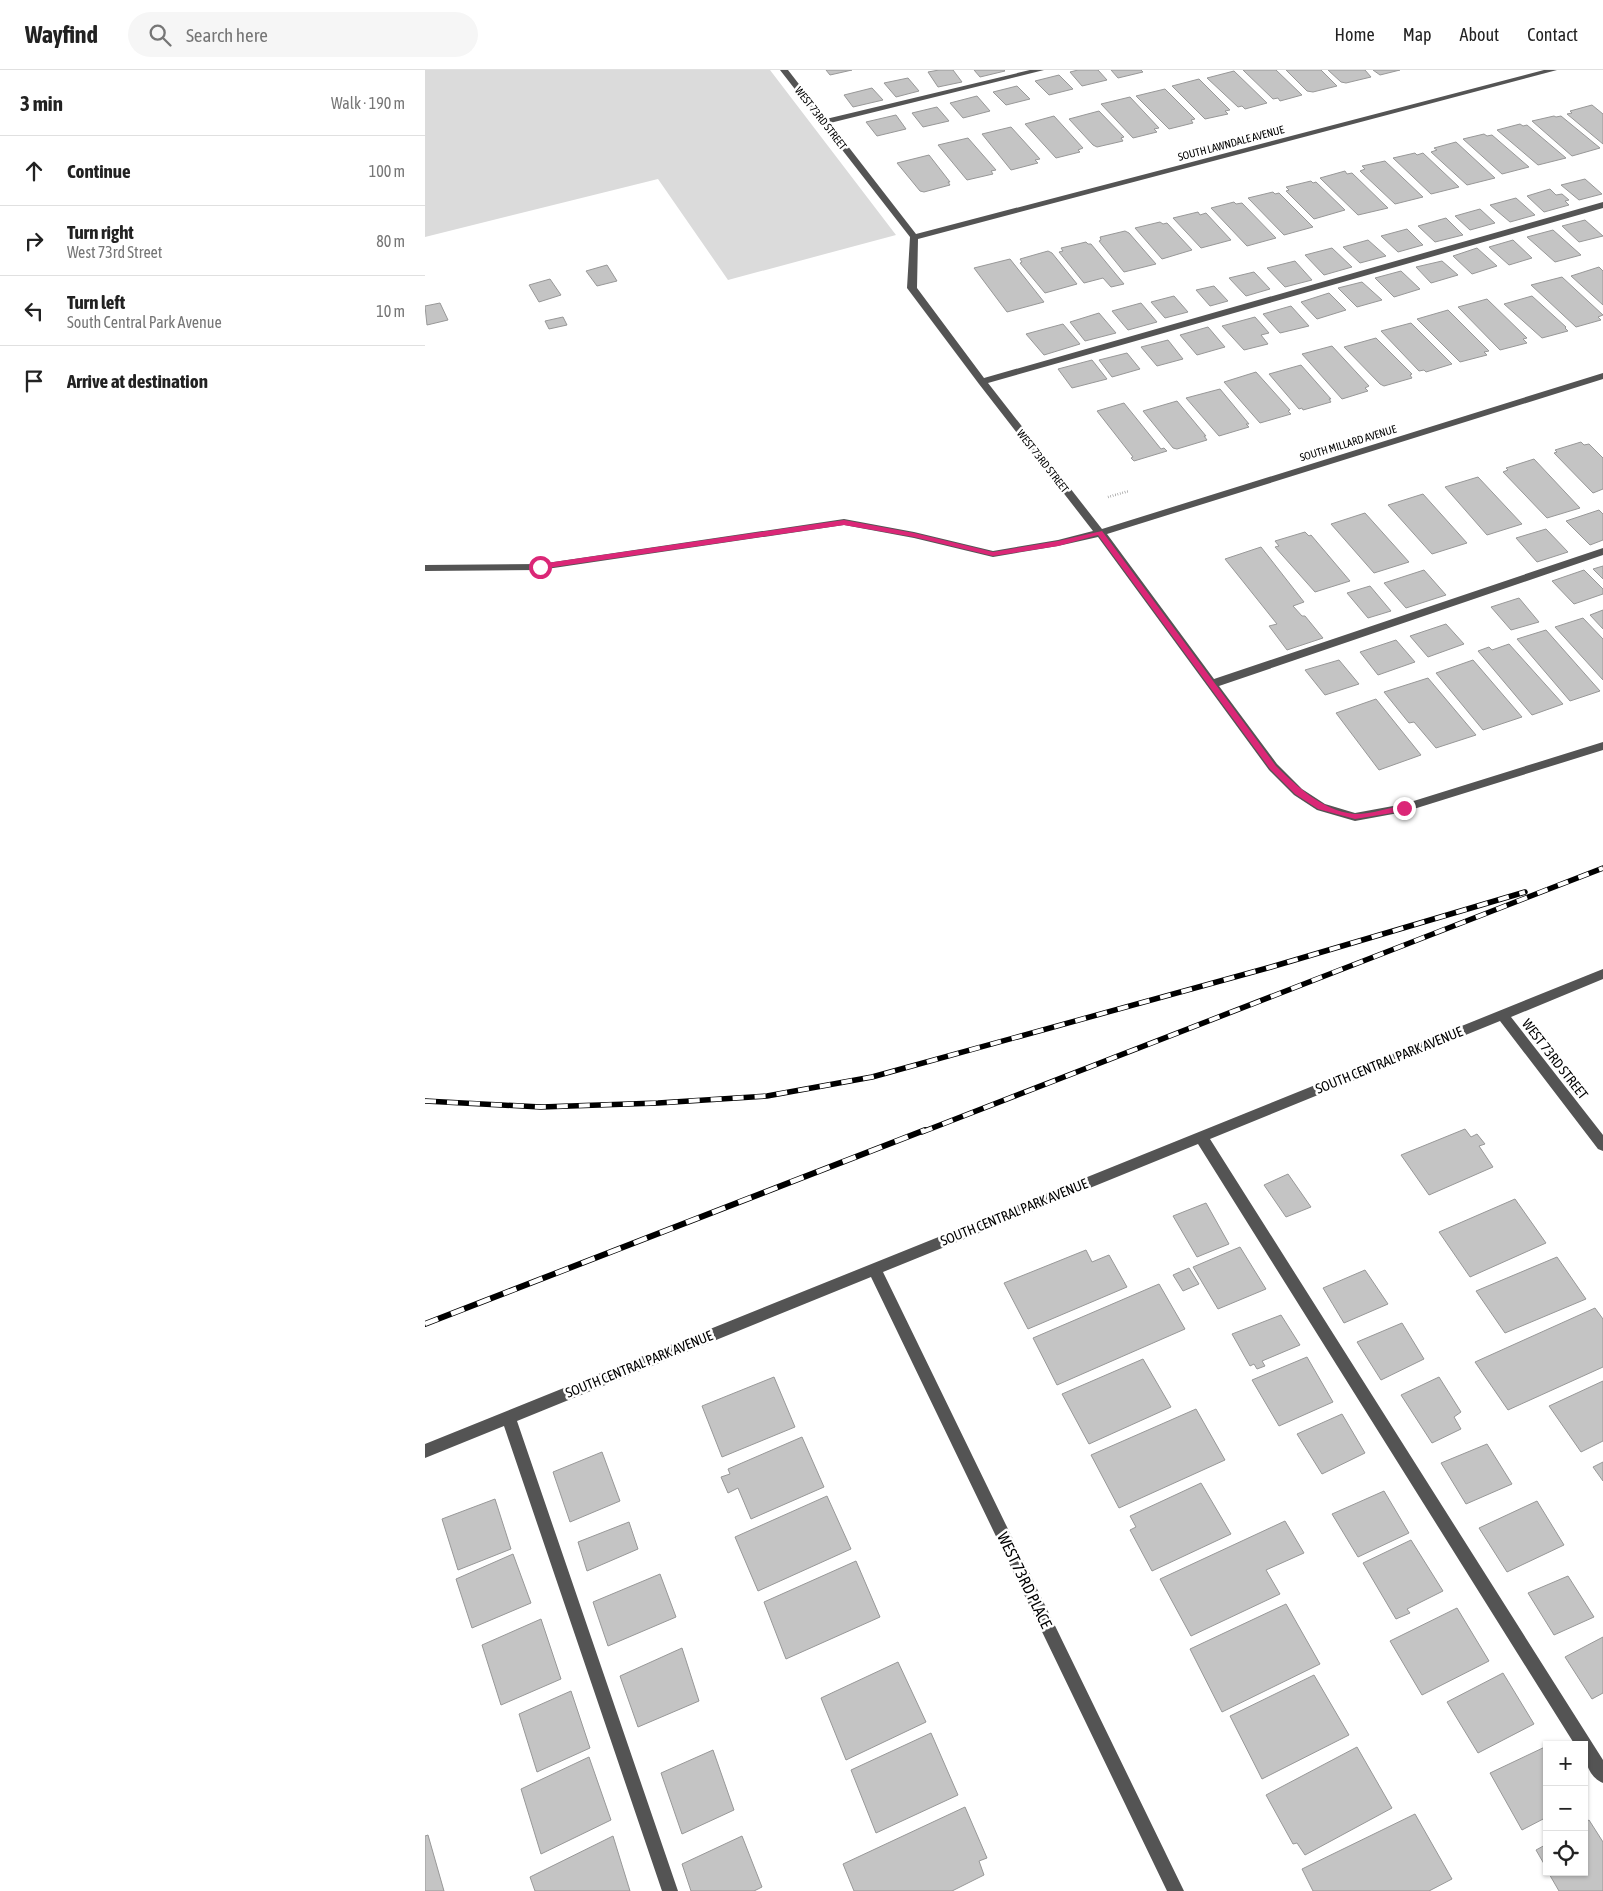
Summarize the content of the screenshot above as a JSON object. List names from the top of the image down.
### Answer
{
  "streets": {
    "street": [
      "WEST 73RD STREET",
      "SOUTH LAWNDALE AVENUE",
      "SOUTH MILLARD AVENUE",
      "SOUTH CENTRAL PARK AVENUE",
      "WEST 73RD PLACE"
    ]
  },
  "crossings": [
    ["WEST 73RD STREET", "SOUTH LAWNDALE AVENUE"],
    ["WEST 73RD STREET", "SOUTH MILLARD AVENUE"],
    ["WEST 73RD STREET", "SOUTH CENTRAL PARK AVENUE"],
    ["SOUTH CENTRAL PARK AVENUE", "WEST 73RD PLACE"]
  ],
  "page": {
    "header": "Wayfind",
    "search": "Search here",
    "nav": [
      "Home",
      "Map",
      "About",
      "Contact"
    ],
    "heading": ["3 min", "Walk · 190 m"],
    "list": [
      ["Continue", "100 m"],
      ["Turn right", "West 73rd Street", "80 m"],
      ["Turn left", "South Central Park Avenue", "10 m"],
      "Arrive at destination"
    ],
    "map_buttons": ["+", "−"]
  }
}
